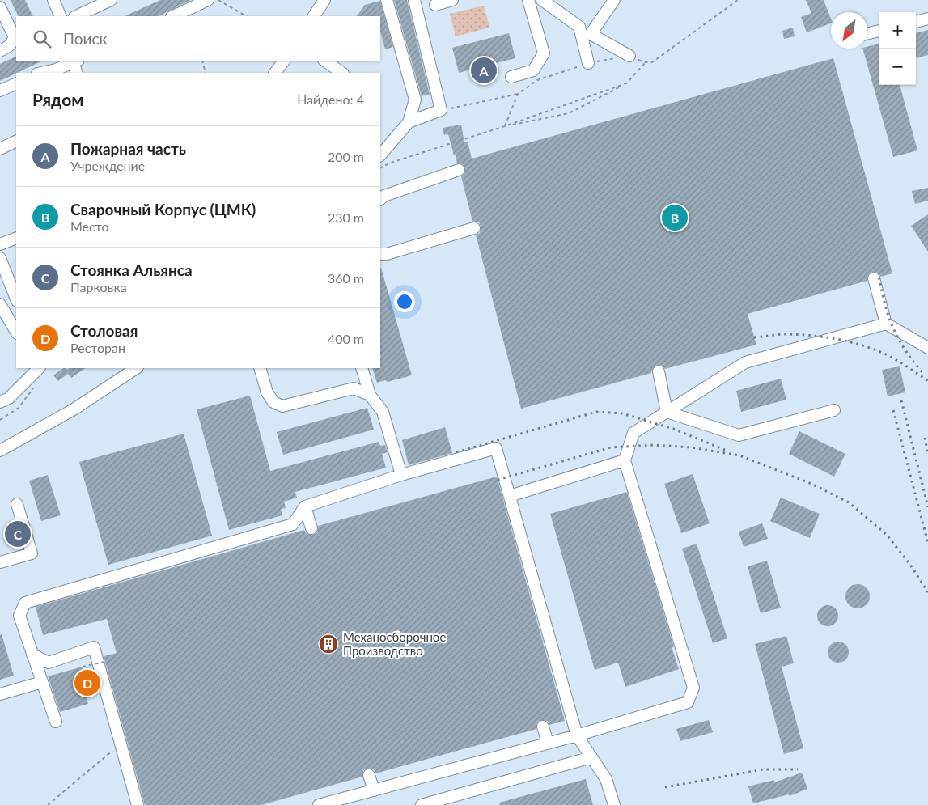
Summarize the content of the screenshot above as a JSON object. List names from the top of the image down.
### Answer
{
  "places": {
    "building": ["Механосборочное Производство"]
  },
  "north": "bottom left",
  "page": {
    "map_buttons": ["+", "−"],
    "search": "Поиск",
    "pins": [
      "A",
      "B",
      "C",
      "D"
    ],
    "heading": ["Рядом", "Найдено: 4"],
    "list": [
      {
        "mark": "A",
        "name": "Пожарная часть",
        "note": "Учреждение",
        "value": "200 m"
      },
      {
        "mark": "B",
        "name": "Сварочный Корпус (ЦМК)",
        "note": "Место",
        "value": "230 m"
      },
      {
        "mark": "C",
        "name": "Стоянка Альянса",
        "note": "Парковка",
        "value": "360 m"
      },
      {
        "mark": "D",
        "name": "Столовая",
        "note": "Ресторан",
        "value": "400 m"
      }
    ]
  }
}
